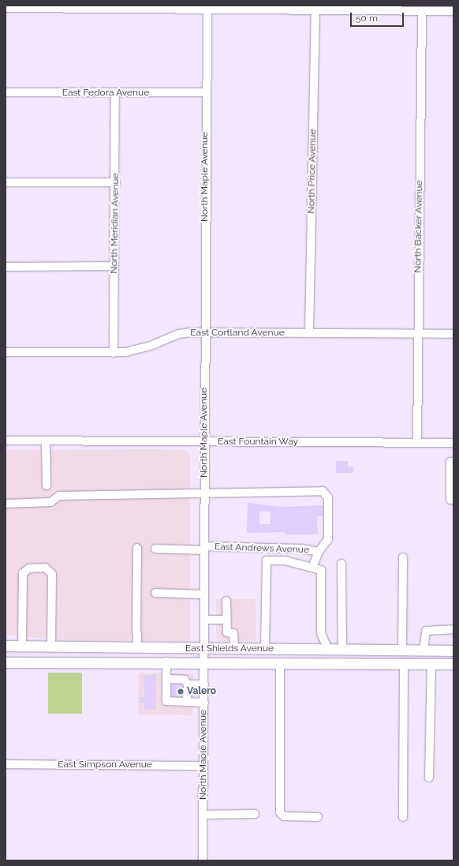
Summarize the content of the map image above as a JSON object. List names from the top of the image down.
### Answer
{
  "streets": {
    "main road": ["East Shields Avenue"],
    "street": [
      "East Fedora Avenue",
      "North Price Avenue",
      "North Maple Avenue",
      "North Meridian Avenue",
      "North Backer Avenue",
      "East Cortland Avenue",
      "East Fountain Way",
      "East Andrews Avenue",
      "East Simpson Avenue"
    ]
  },
  "crossings": [
    ["East Fedora Avenue", "North Maple Avenue"],
    ["East Fedora Avenue", "North Meridian Avenue"],
    ["North Price Avenue", "East Cortland Avenue"],
    ["North Maple Avenue", "East Cortland Avenue"],
    ["North Maple Avenue", "East Fountain Way"],
    ["North Maple Avenue", "East Andrews Avenue"],
    ["North Maple Avenue", "East Shields Avenue"],
    ["North Maple Avenue", "East Simpson Avenue"],
    ["North Meridian Avenue", "East Cortland Avenue"],
    ["North Backer Avenue", "East Cortland Avenue"],
    ["North Backer Avenue", "East Fountain Way"]
  ],
  "places": ["Valero"],
  "scale_bar": "50 m"
}
